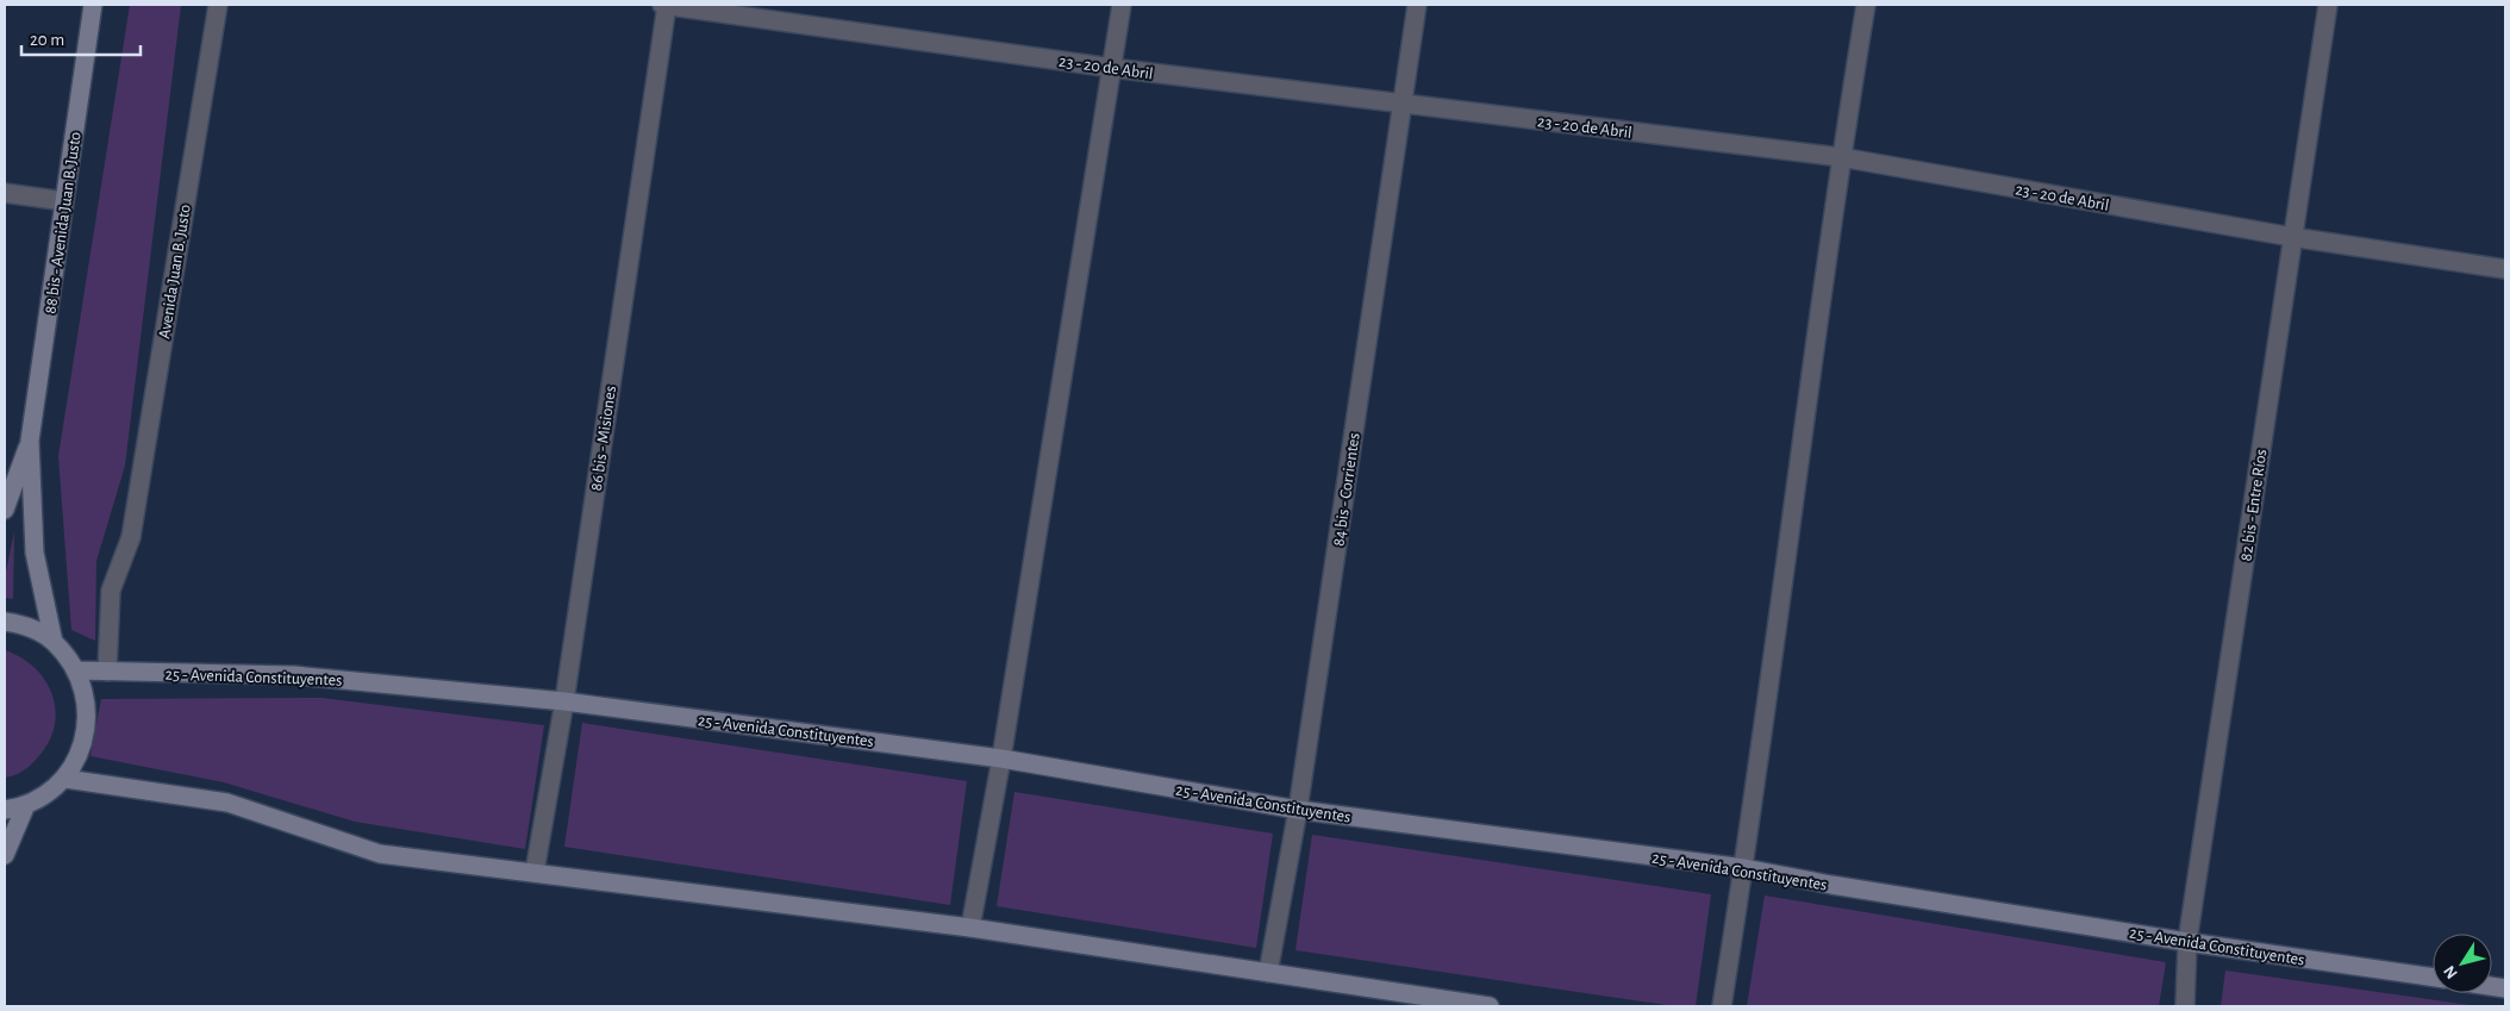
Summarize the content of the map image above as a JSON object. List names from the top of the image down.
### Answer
{
  "streets": {
    "main road": ["88 bis - Avenida Juan B. Justo", "25 - Avenida Constituyentes"],
    "street": [
      "23 - 20 de Abril",
      "Avenida Juan B. Justo",
      "86 bis - Misiones",
      "84 bis - Corrientes",
      "82 bis - Entre Ríos"
    ]
  },
  "crossings": [
    ["23 - 20 de Abril", "86 bis - Misiones"],
    ["23 - 20 de Abril", "84 bis - Corrientes"],
    ["23 - 20 de Abril", "82 bis - Entre Ríos"],
    ["Avenida Juan B. Justo", "25 - Avenida Constituyentes"],
    ["86 bis - Misiones", "25 - Avenida Constituyentes"],
    ["84 bis - Corrientes", "25 - Avenida Constituyentes"],
    ["82 bis - Entre Ríos", "25 - Avenida Constituyentes"]
  ],
  "scale_bar": "20 m",
  "north": "bottom left"
}
